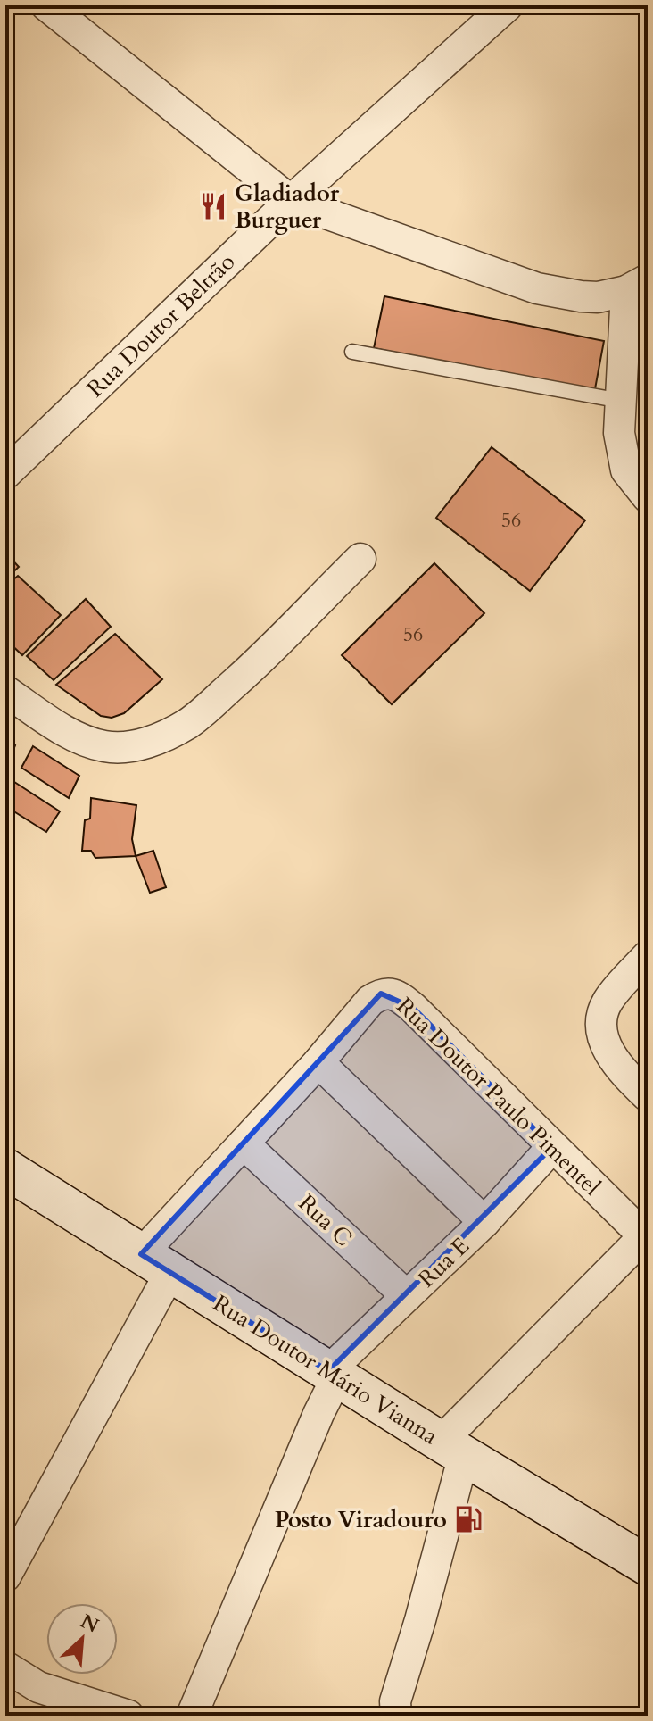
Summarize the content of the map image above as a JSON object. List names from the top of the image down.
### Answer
{
  "streets": {
    "main road": ["Rua Doutor Mário Vianna"],
    "street": [
      "Rua Doutor Beltrão",
      "Rua Doutor Paulo Pimentel",
      "Rua C",
      "Rua E"
    ]
  },
  "crossings": [
    ["Rua Doutor Paulo Pimentel", "Rua E"],
    ["Rua C", "Rua E"],
    ["Rua E", "Rua Doutor Mário Vianna"]
  ],
  "places": {
    "restaurant": ["Gladiador Burguer"],
    "fuel station": ["Posto Viradouro"]
  },
  "house_numbers": ["56", "56"],
  "north": "top right"
}
